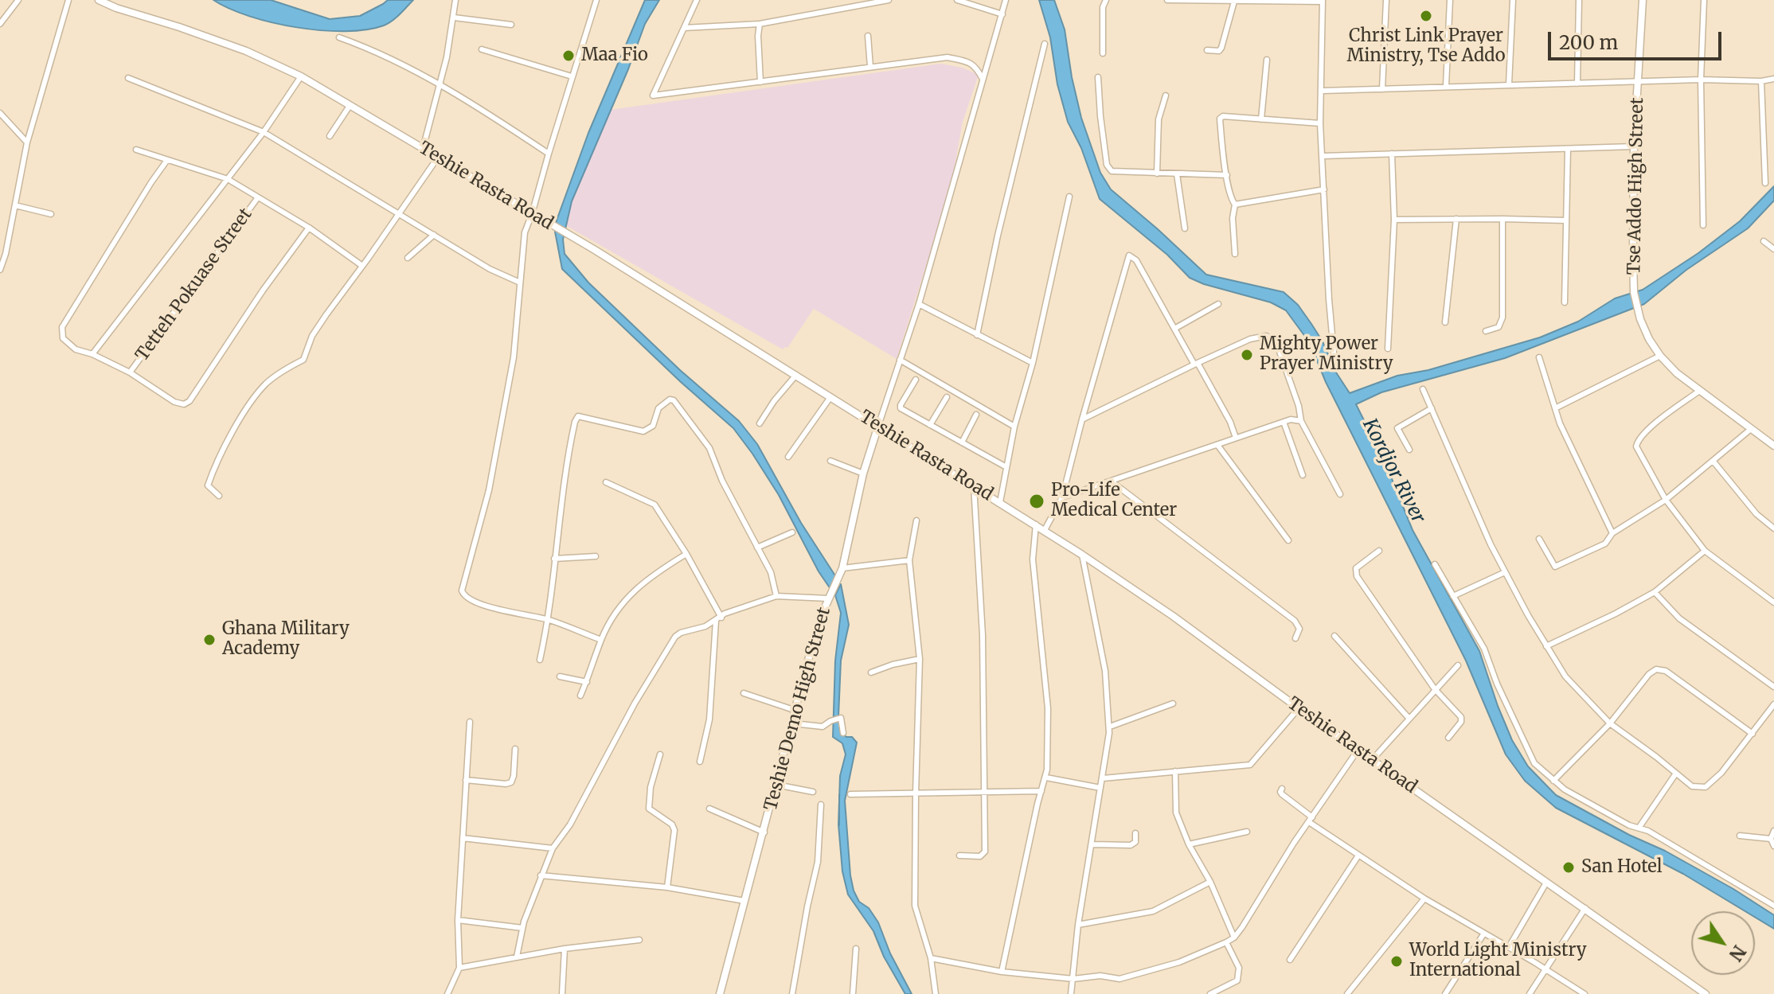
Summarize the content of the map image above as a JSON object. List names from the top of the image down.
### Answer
{
  "streets": {
    "main road": ["Teshie Rasta Road", "Tse Addo High Street", "Teshie Demo High Street"],
    "street": ["Tetteh Pokuase Street"]
  },
  "crossings": [
    ["Teshie Rasta Road", "Teshie Demo High Street"]
  ],
  "water": ["Kordjor River"],
  "places": [
    "Christ Link Prayer Ministry, Tse Addo",
    "Maa Fio",
    "Mighty Power Prayer Ministry",
    "Pro-Life Medical Center",
    "Ghana Military Academy",
    "San Hotel",
    "World Light Ministry International"
  ],
  "scale_bar": "200 m",
  "north": "bottom right"
}
